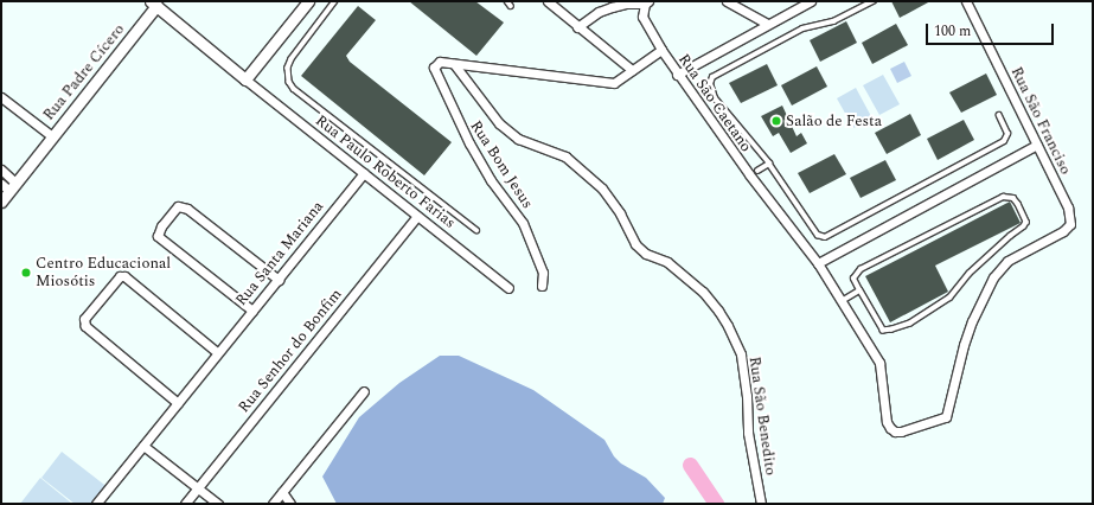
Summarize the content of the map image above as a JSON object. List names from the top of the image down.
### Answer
{
  "streets": {
    "street": [
      "Rua Padre Cícero",
      "Rua São Caetano",
      "Rua São Franciso",
      "Rua Bom Jesus",
      "Rua Paulo Roberto Farias",
      "Rua Santa Mariana",
      "Rua Senhor do Bonfim",
      "Rua São Benedito"
    ]
  },
  "crossings": [
    ["Rua São Caetano", "Rua São Franciso"],
    ["Rua São Caetano", "Rua Bom Jesus"],
    ["Rua São Caetano", "Rua São Benedito"],
    ["Rua Paulo Roberto Farias", "Rua Santa Mariana"],
    ["Rua Paulo Roberto Farias", "Rua Senhor do Bonfim"]
  ],
  "places": ["Salão de Festa", "Centro Educacional Miosótis"],
  "scale_bar": "100 m"
}
